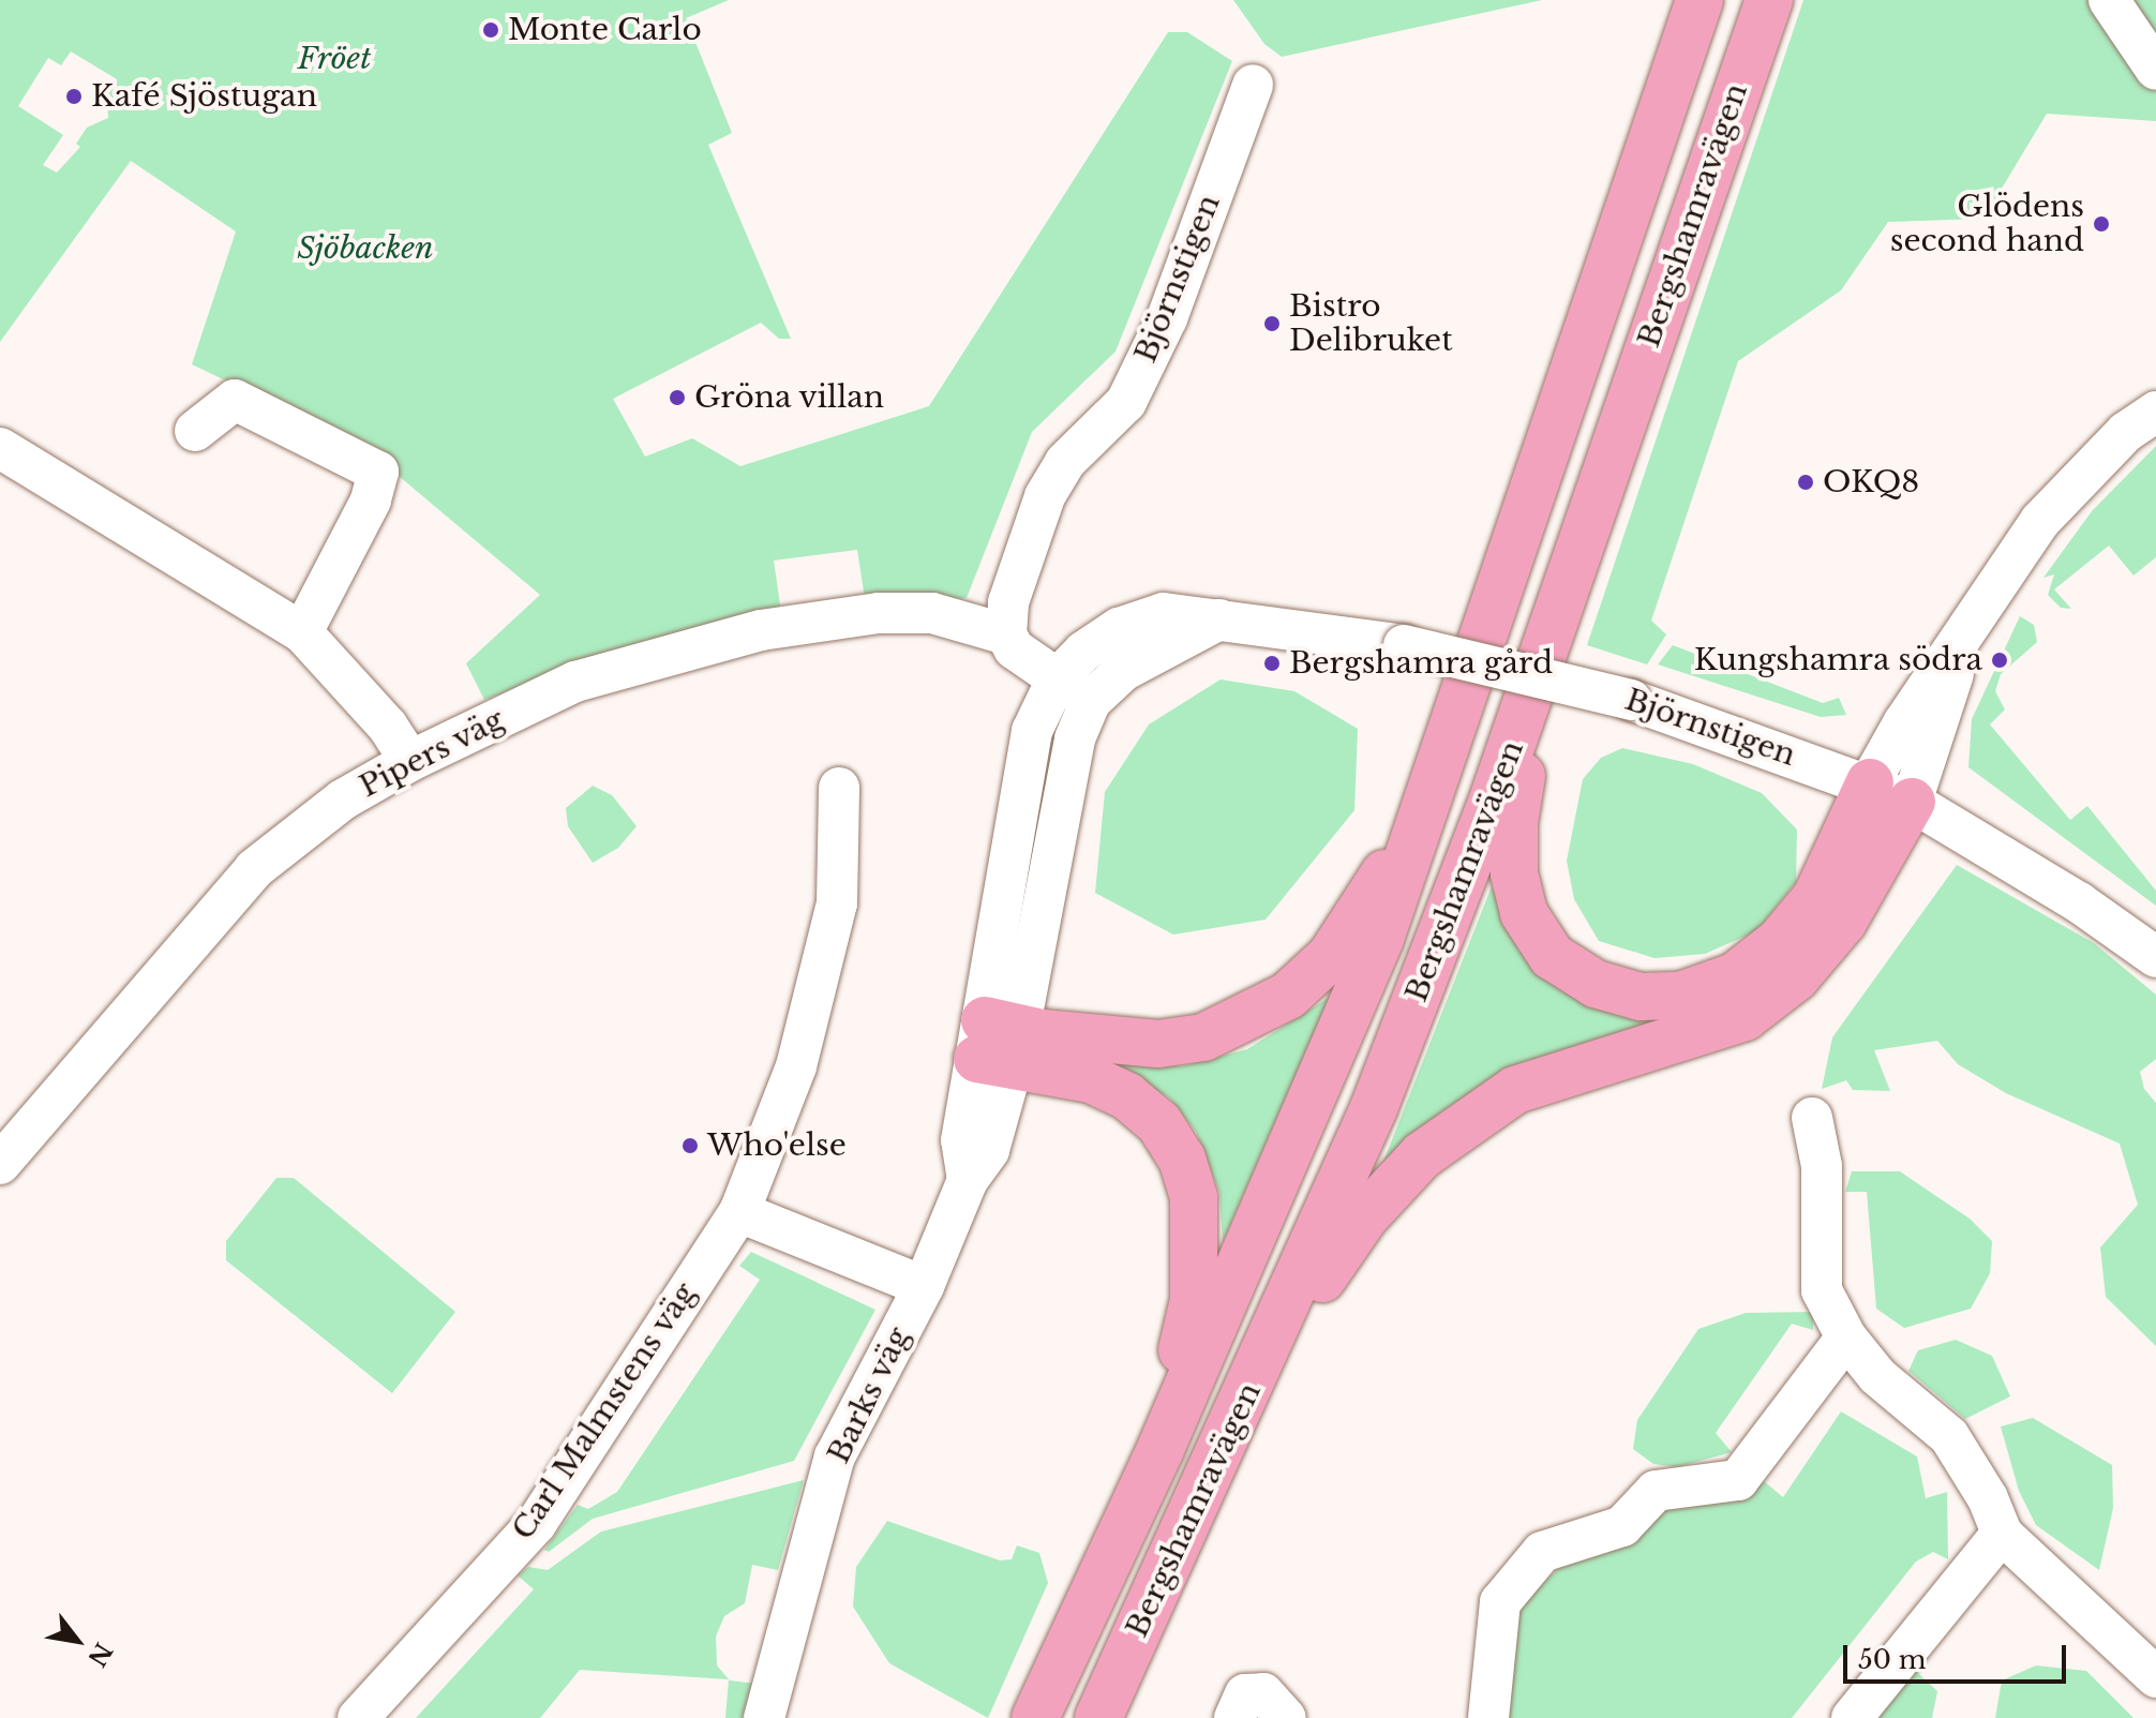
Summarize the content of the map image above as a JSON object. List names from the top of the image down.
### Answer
{
  "streets": {
    "highway": ["Bergshamravägen"],
    "street": [
      "Björnstigen",
      "Pipers väg",
      "Barks väg",
      "Carl Malmstens väg"
    ]
  },
  "crossings": [
    ["Björnstigen", "Pipers väg"],
    ["Björnstigen", "Barks väg"],
    ["Pipers väg", "Barks väg"]
  ],
  "parks": ["Fröet", "Sjöbacken"],
  "places": [
    "Monte Carlo",
    "Kafé Sjöstugan",
    "Glödens second hand",
    "Bistro Delibruket",
    "Gröna villan",
    "OKQ8",
    "Kungshamra södra",
    "Bergshamra gård",
    "Who'else"
  ],
  "scale_bar": "50 m",
  "north": "bottom right"
}
